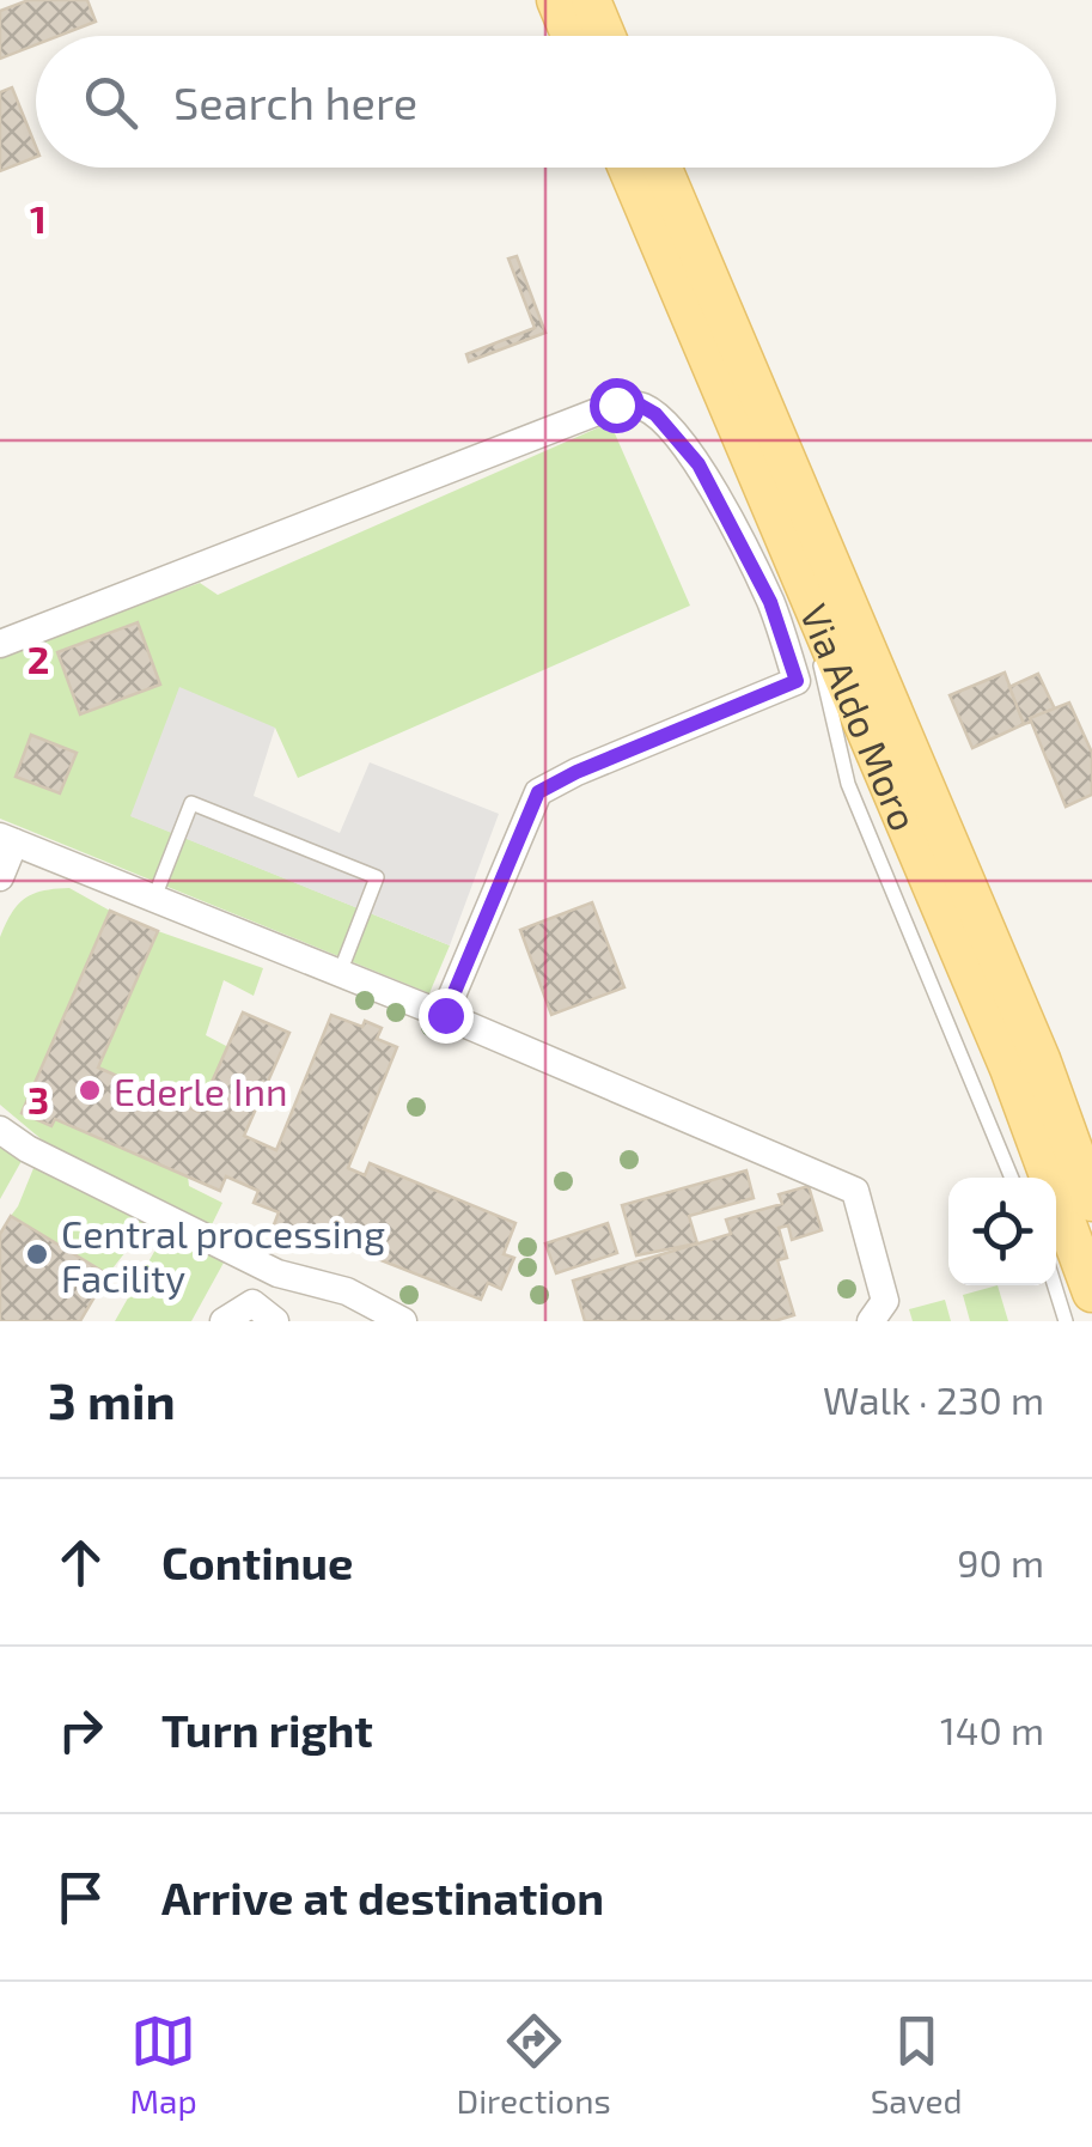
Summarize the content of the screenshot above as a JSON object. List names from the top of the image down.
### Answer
{
  "streets": {
    "main road": ["Via Aldo Moro"]
  },
  "places": ["Ederle Inn", "Central processing Facility"],
  "page": {
    "search": "Search here",
    "heading": ["3 min", "Walk · 230 m"],
    "list": [
      ["Continue", "90 m"],
      ["Turn right", "140 m"],
      "Arrive at destination"
    ],
    "nav": ["Map", "Directions", "Saved"]
  },
  "grid": {
    "rows": ["1", "2", "3"]
  }
}
